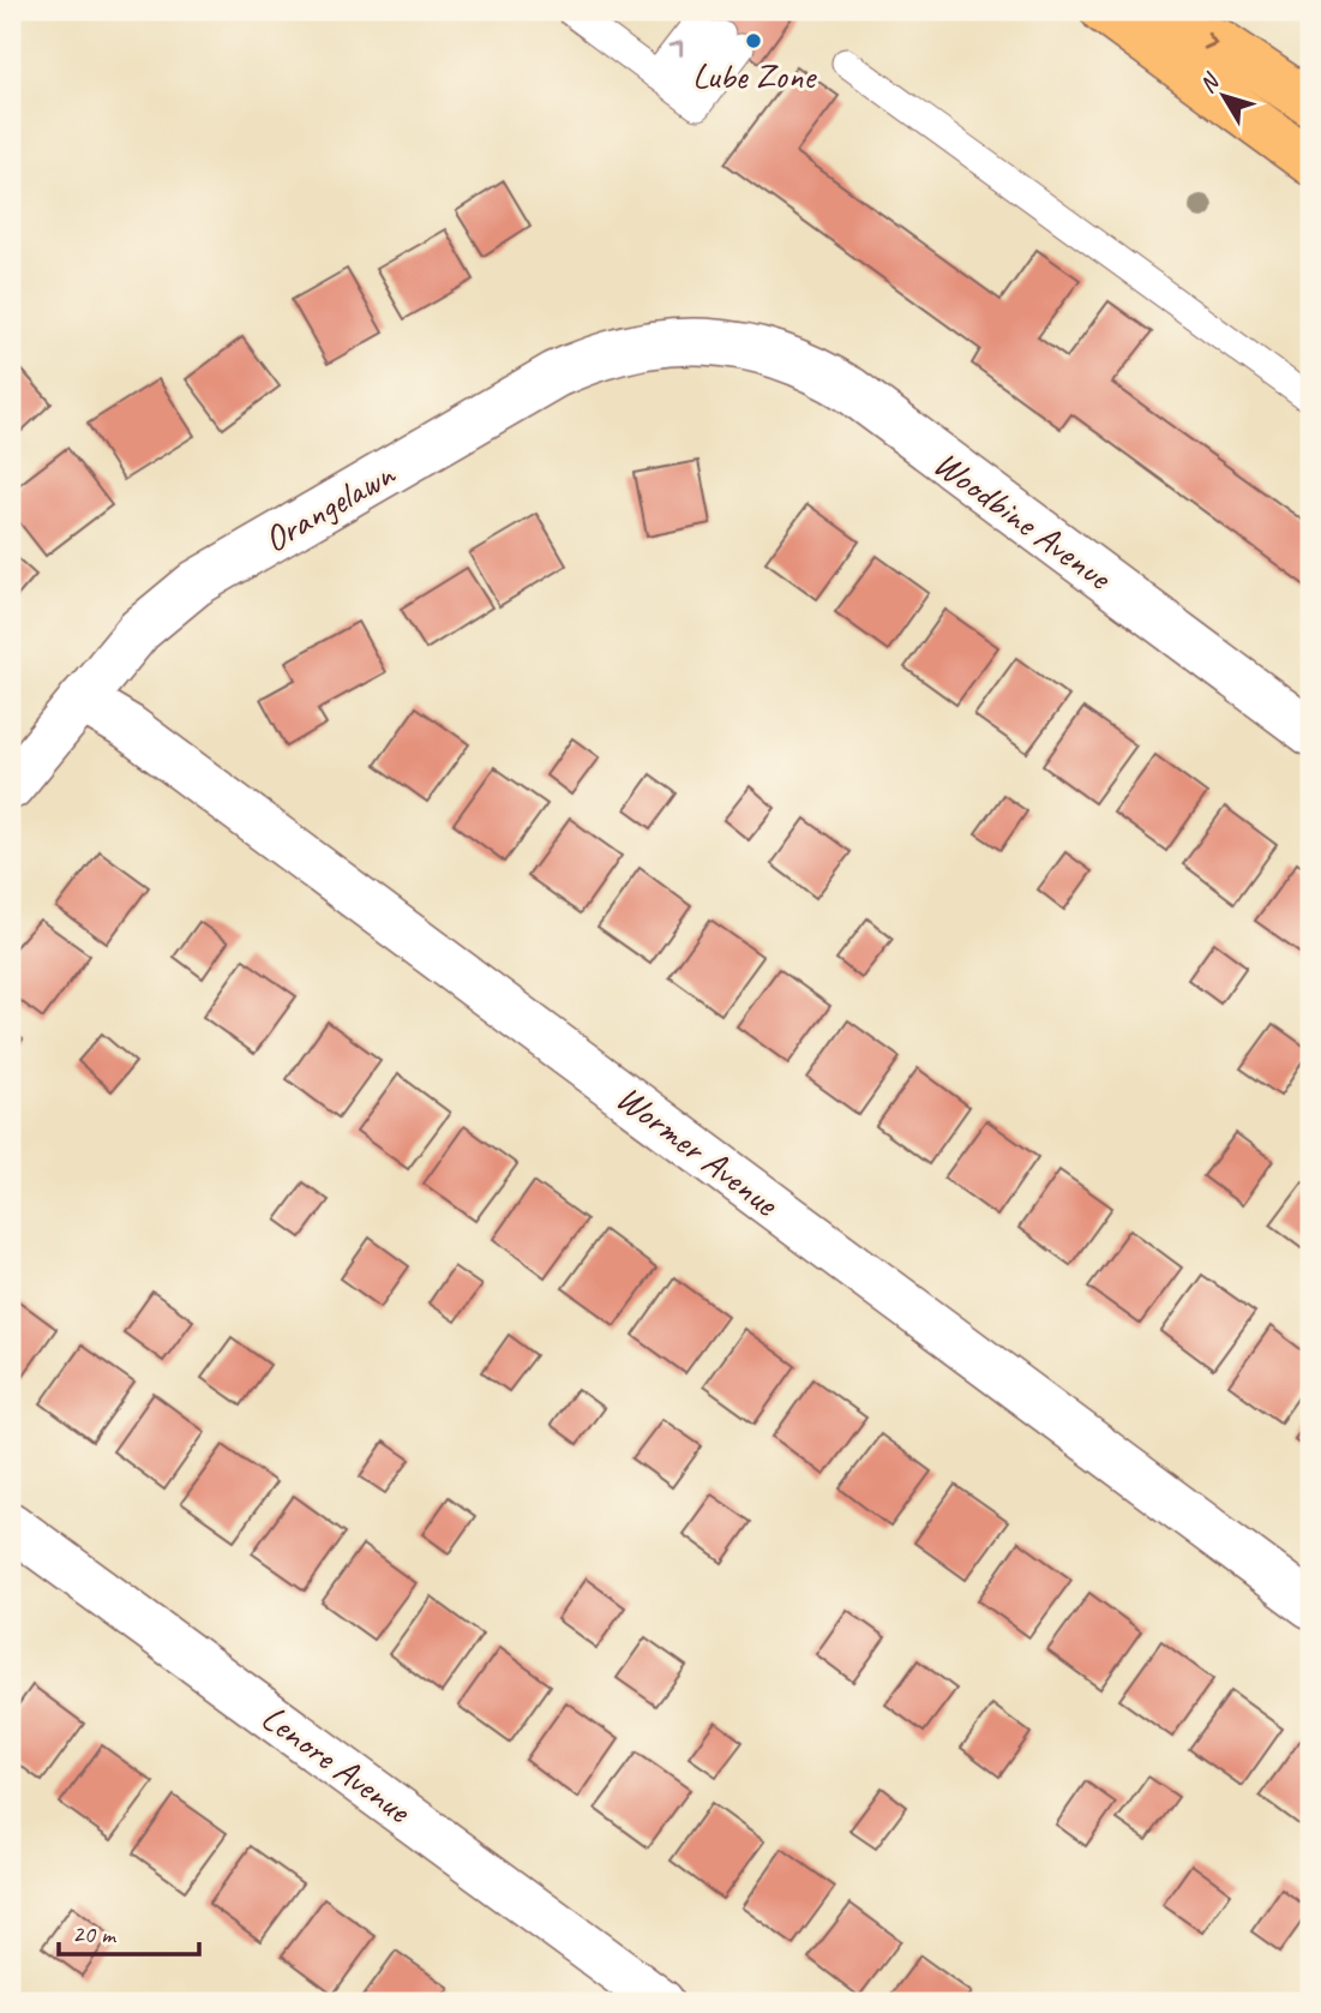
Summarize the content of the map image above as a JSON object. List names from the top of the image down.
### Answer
{
  "streets": {
    "street": [
      "Orangelawn",
      "Woodbine Avenue",
      "Wormer Avenue",
      "Lenore Avenue"
    ]
  },
  "crossings": [
    ["Orangelawn", "Woodbine Avenue"],
    ["Orangelawn", "Wormer Avenue"]
  ],
  "places": ["Lube Zone"],
  "scale_bar": "20 m",
  "north": "top left"
}
